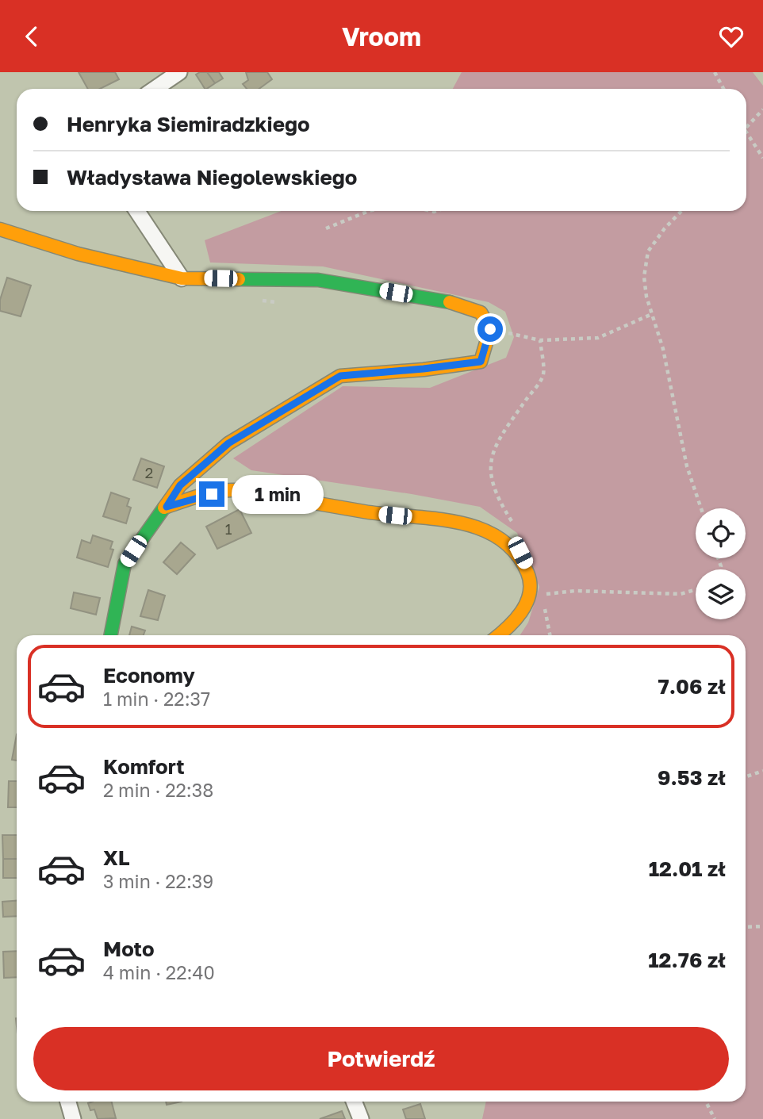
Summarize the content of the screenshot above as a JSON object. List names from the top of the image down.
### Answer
{
  "house_numbers": ["2", "1"],
  "page": {
    "header": "Vroom",
    "banner": ["Henryka Siemiradzkiego", "Władysława Niegolewskiego"],
    "bubble": "1 min",
    "list": [
      {
        "name": "Economy",
        "note": "1 min · 22:37",
        "value": "7.06 zł"
      },
      {
        "name": "Komfort",
        "note": "2 min · 22:38",
        "value": "9.53 zł"
      },
      {
        "name": "XL",
        "note": "3 min · 22:39",
        "value": "12.01 zł"
      },
      {
        "name": "Moto",
        "note": "4 min · 22:40",
        "value": "12.76 zł"
      }
    ],
    "buttons": "Potwierdź"
  }
}
